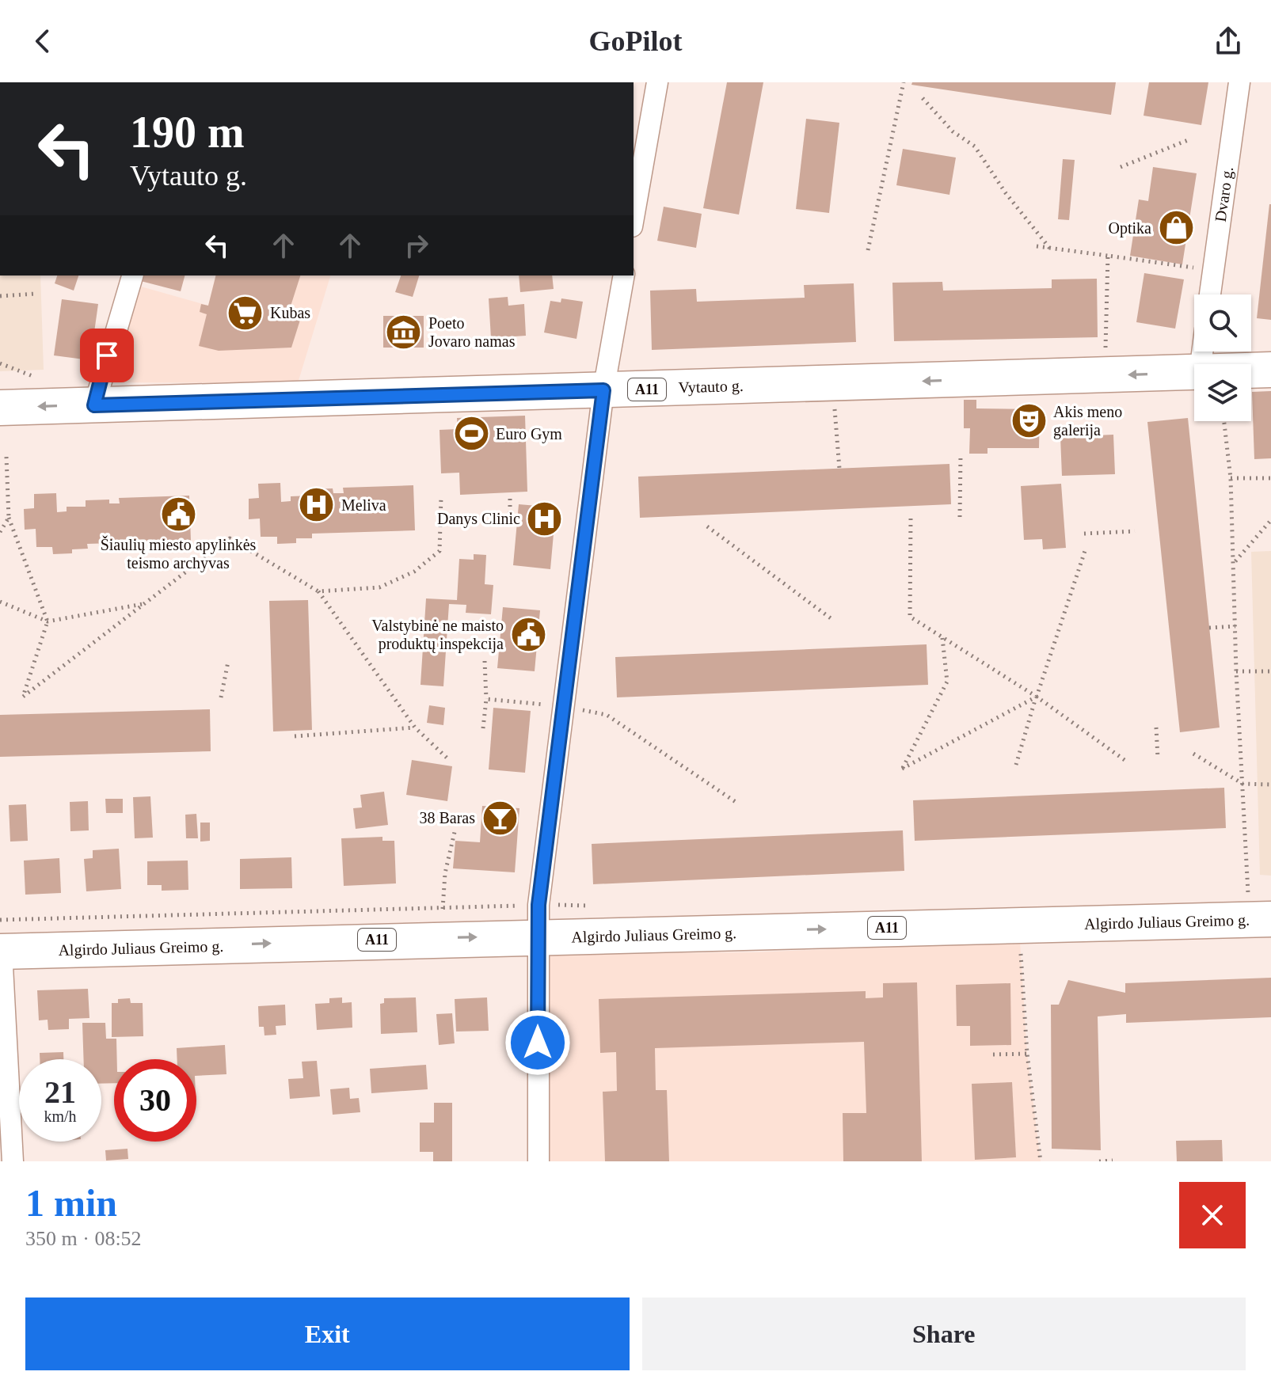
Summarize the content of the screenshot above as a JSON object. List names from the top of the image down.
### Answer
{
  "streets": {
    "highway": ["Vytauto g.", "A11", "Algirdo Juliaus Greimo g."],
    "street": ["Dvaro g."]
  },
  "one_way": ["Vytauto g.", "Algirdo Juliaus Greimo g."],
  "places": {
    "shop": ["Optika"],
    "supermarket": ["Kubas"],
    "museum": ["Poeto Jovaro namas"],
    "theatre": ["Akis meno galerija"],
    "sports": ["Euro Gym"],
    "hospital": ["Meliva", "Danys Clinic"],
    "public building": ["Šiaulių miesto apylinkės teismo archyvas", "Valstybinė ne maisto produktų inspekcija"],
    "bar": ["38 Baras"]
  },
  "page": {
    "header": "GoPilot",
    "turn": ["190 m", "Vytauto g."],
    "speed": "21 km/h",
    "limit": "30",
    "heading": ["1 min", "350 m · 08:52"],
    "buttons": ["Exit", "Share"]
  }
}
